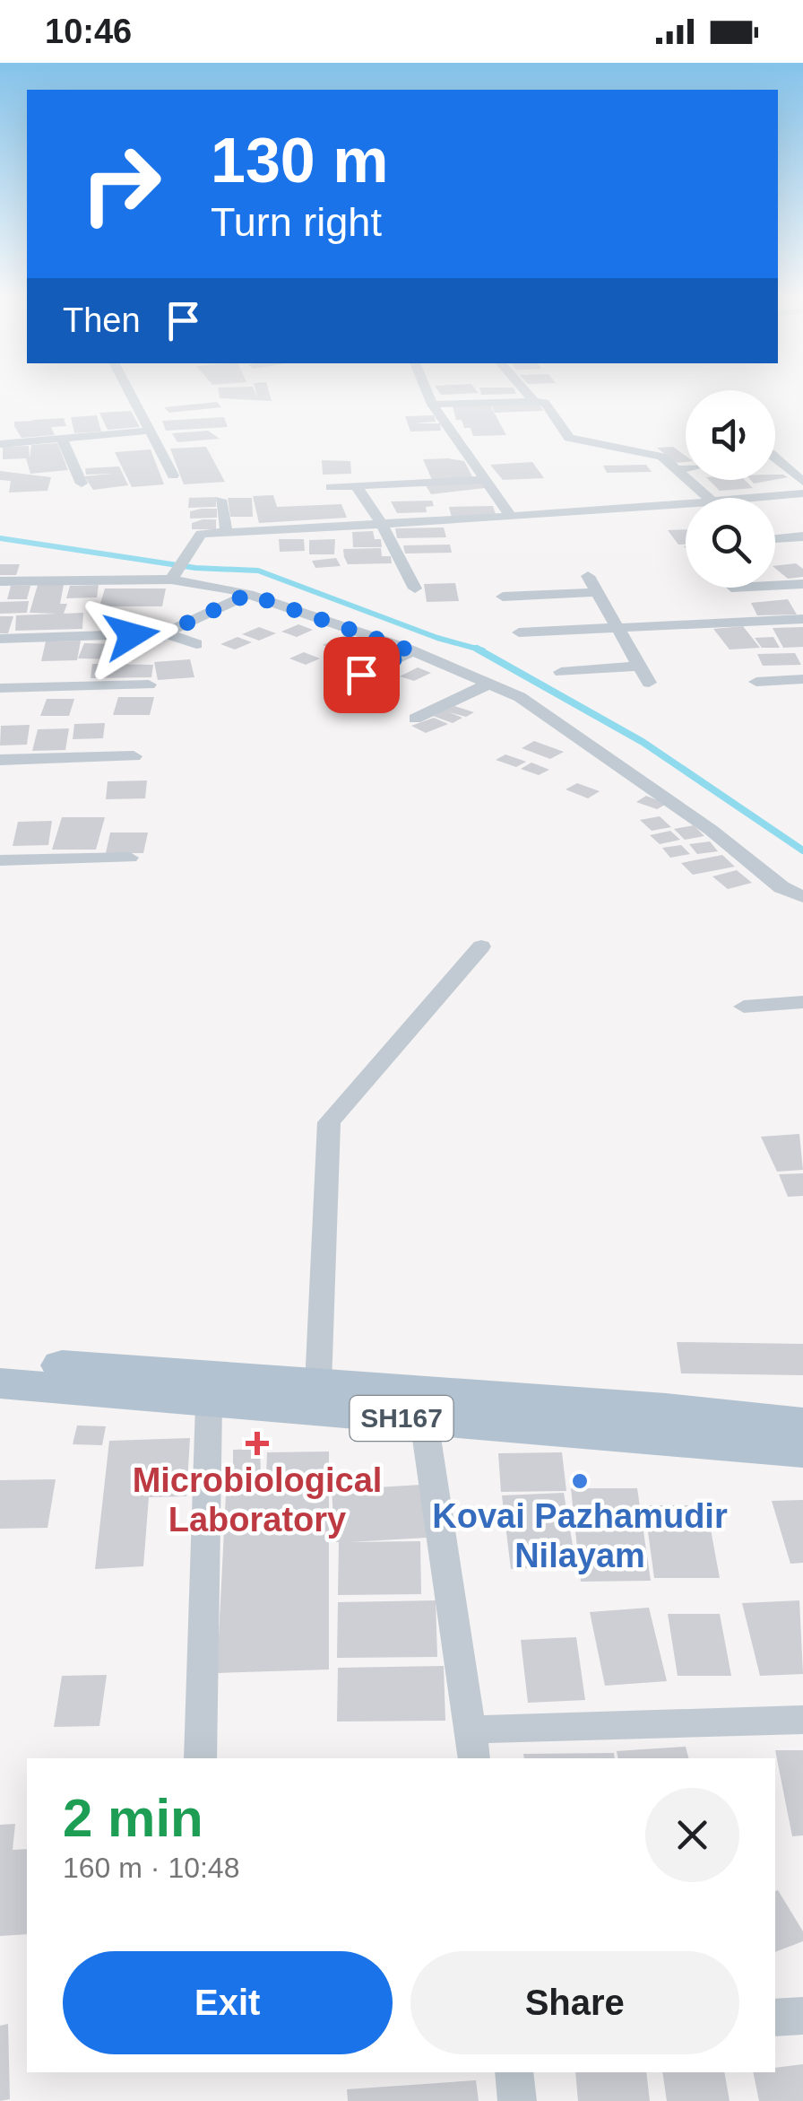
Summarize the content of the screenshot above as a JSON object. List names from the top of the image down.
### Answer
{
  "streets": {
    "main road": ["SH167"]
  },
  "places": {
    "health": ["Microbiological Laboratory"],
    "other": ["Kovai Pazhamudir Nilayam"]
  },
  "page": {
    "status": "10:46",
    "turn": ["130 m", "Turn right"],
    "then": "Then",
    "heading": ["2 min", "160 m · 10:48"],
    "buttons": ["Exit", "Share"]
  }
}
